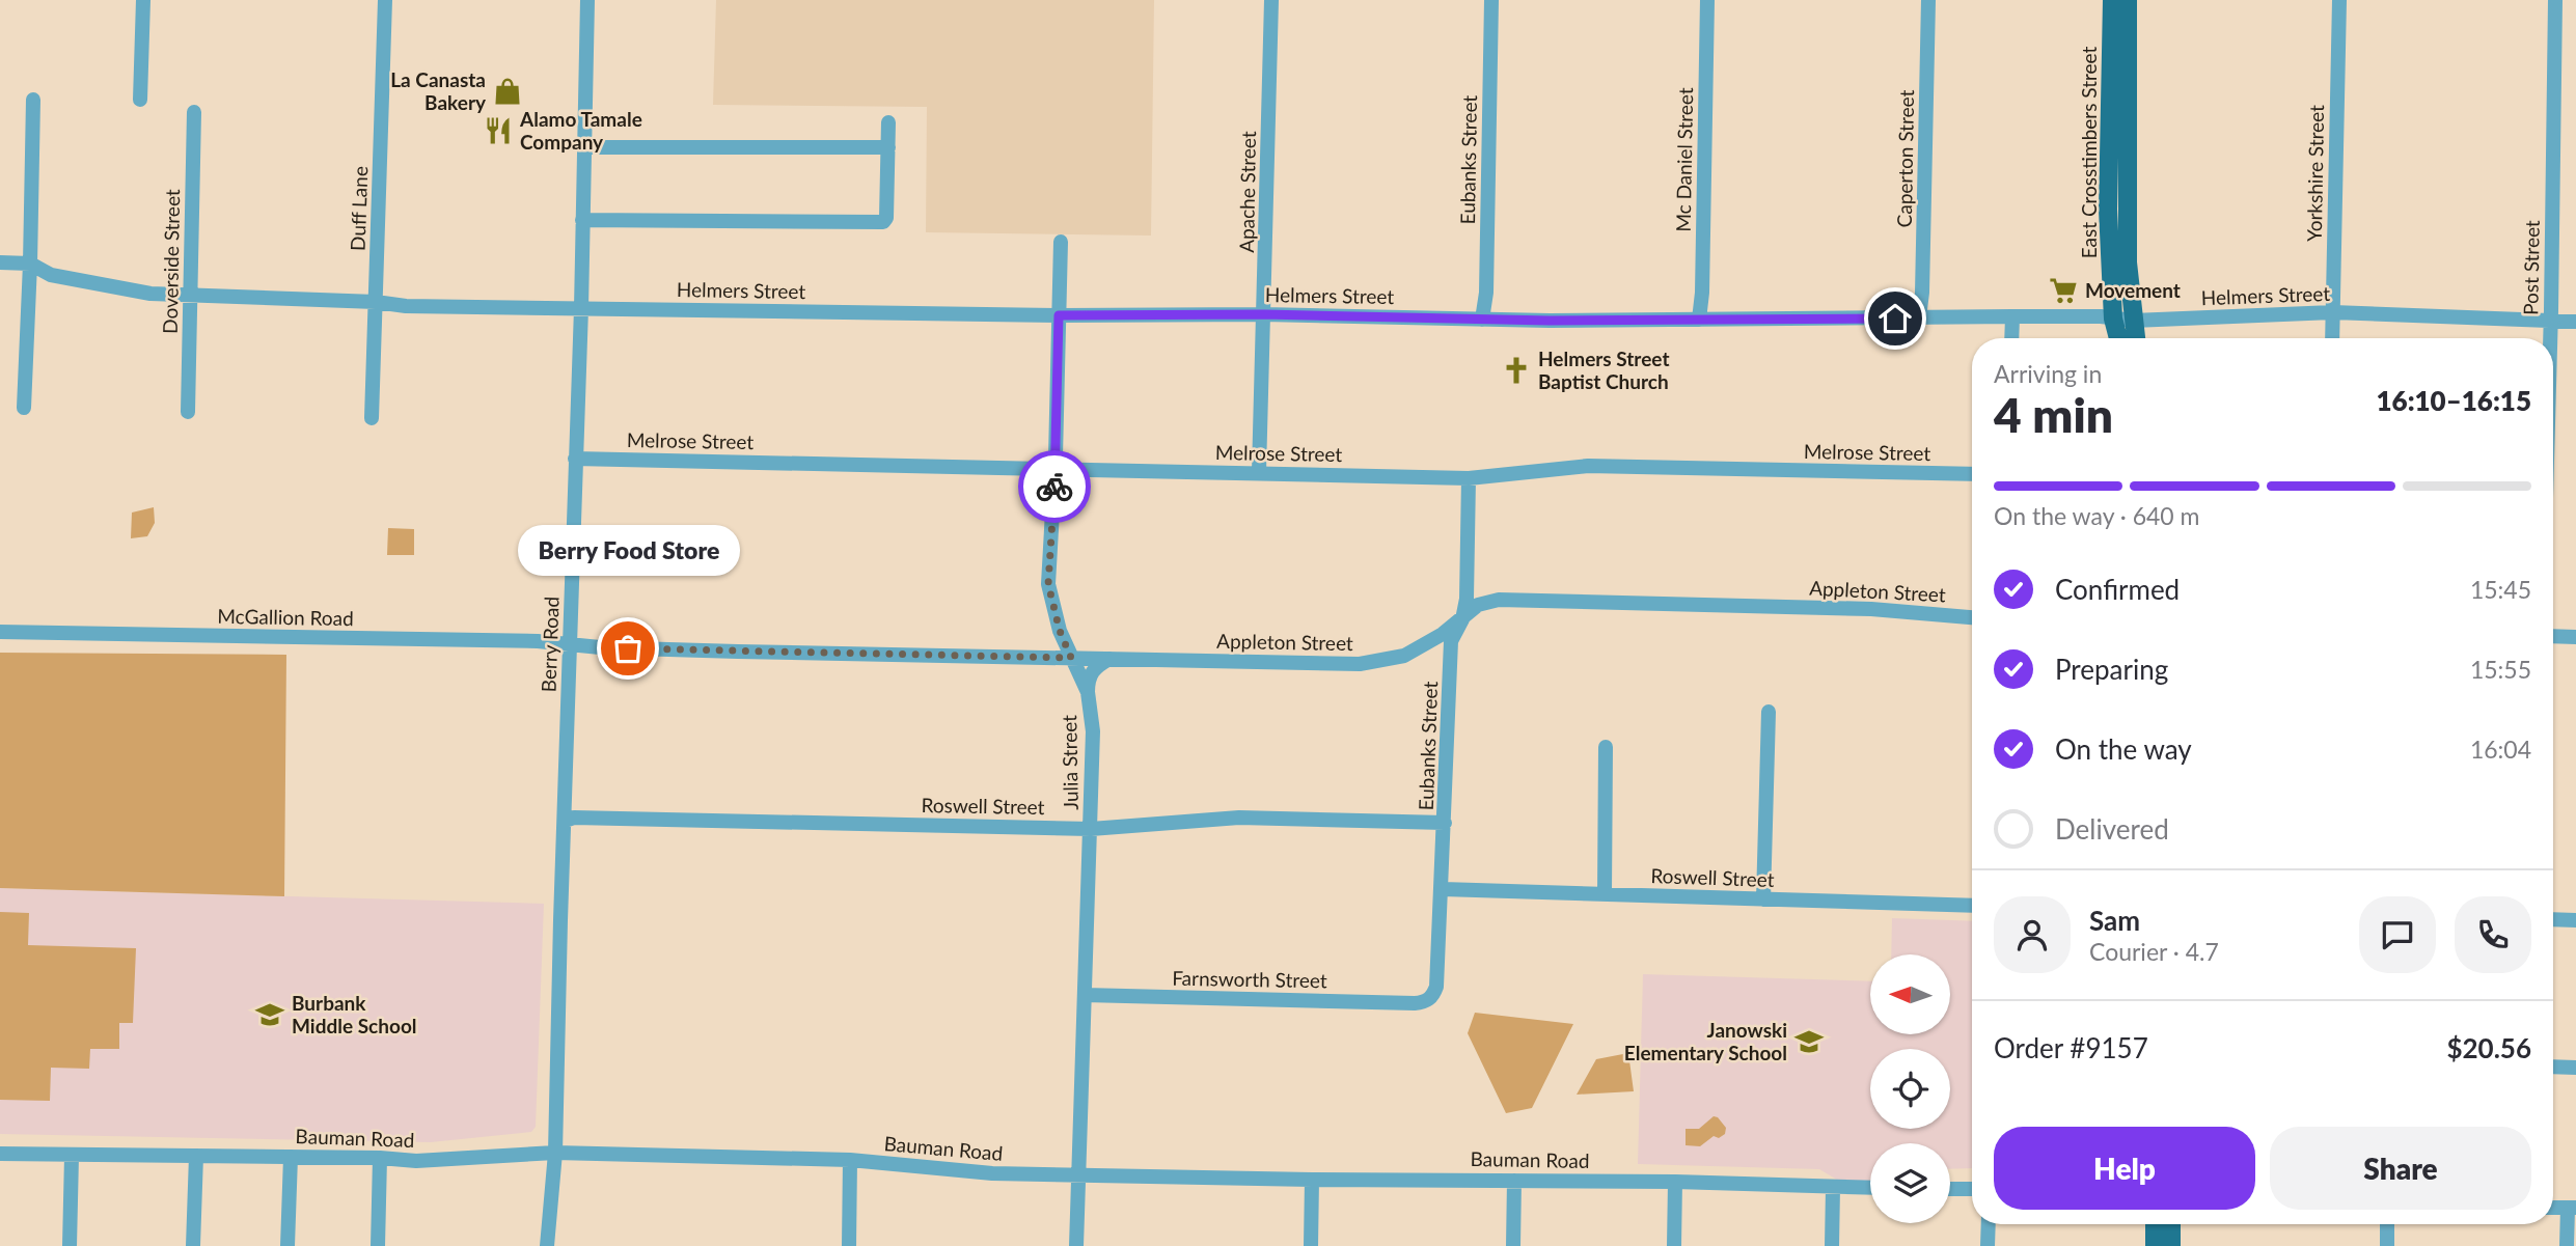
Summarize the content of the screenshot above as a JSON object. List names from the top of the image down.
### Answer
{
  "streets": {
    "main road": ["East Crosstimbers Street"],
    "street": [
      "Caperton Street",
      "Eubanks Street",
      "Mc Daniel Street",
      "Yorkshire Street",
      "Apache Street",
      "Duff Lane",
      "Doverside Street",
      "Post Street",
      "Helmers Street",
      "Melrose Street",
      "Appleton Street",
      "McGallion Road",
      "Berry Road",
      "Julia Street",
      "Roswell Street",
      "Farnsworth Street",
      "Bauman Road"
    ]
  },
  "crossings": [
    ["East Crosstimbers Street", "Helmers Street"],
    ["Caperton Street", "Helmers Street"],
    ["Eubanks Street", "Helmers Street"],
    ["Eubanks Street", "Appleton Street"],
    ["Eubanks Street", "Roswell Street"],
    ["Eubanks Street", "Farnsworth Street"],
    ["Mc Daniel Street", "Helmers Street"],
    ["Yorkshire Street", "Helmers Street"],
    ["Apache Street", "Helmers Street"],
    ["Apache Street", "Melrose Street"],
    ["Duff Lane", "Helmers Street"],
    ["Doverside Street", "Helmers Street"],
    ["Post Street", "Helmers Street"],
    ["Helmers Street", "Berry Road"],
    ["Helmers Street", "Julia Street"],
    ["Melrose Street", "Berry Road"],
    ["Melrose Street", "Julia Street"],
    ["Appleton Street", "McGallion Road"],
    ["Appleton Street", "Berry Road"],
    ["Appleton Street", "Julia Street"],
    ["McGallion Road", "Berry Road"],
    ["Berry Road", "Roswell Street"],
    ["Berry Road", "Bauman Road"],
    ["Julia Street", "Roswell Street"],
    ["Julia Street", "Farnsworth Street"],
    ["Julia Street", "Bauman Road"]
  ],
  "places": {
    "shop": ["La Canasta Bakery"],
    "restaurant": ["Alamo Tamale Company"],
    "supermarket": ["Movement"],
    "church": ["Helmers Street Baptist Church"],
    "other": ["Berry Food Store"],
    "school or university": ["Burbank Middle School", "Janowski Elementary School"]
  },
  "north": "left",
  "page": {
    "heading": ["4 min", "Arriving in", "16:10–16:15"],
    "panel": [
      "Sam",
      "Courier · 4.7",
      "Order #9157",
      "$20.56"
    ],
    "bar": "On the way · 640 m",
    "bubble": "Berry Food Store",
    "list": [
      ["Confirmed", "15:45"],
      ["Preparing", "15:55"],
      ["On the way", "16:04"],
      "Delivered"
    ],
    "buttons": ["Help", "Share"]
  }
}
